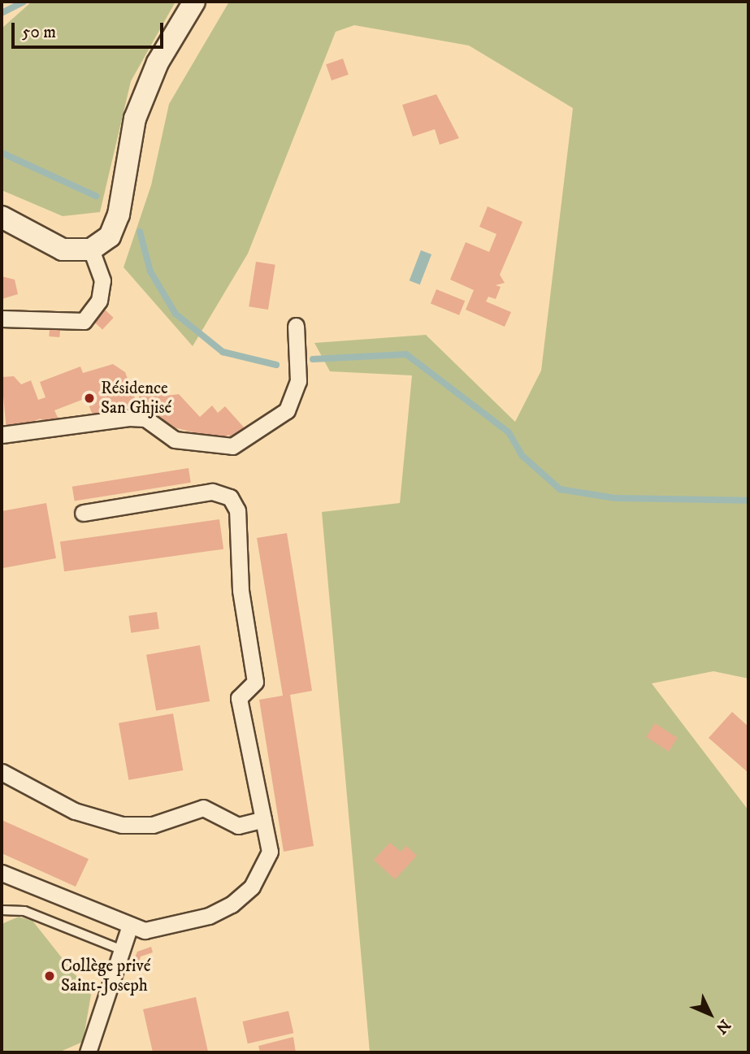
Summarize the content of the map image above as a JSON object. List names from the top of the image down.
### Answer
{
  "places": ["Résidence San Ghjisé", "Collège privé Saint-Joseph"],
  "scale_bar": "50 m",
  "north": "bottom right"
}
